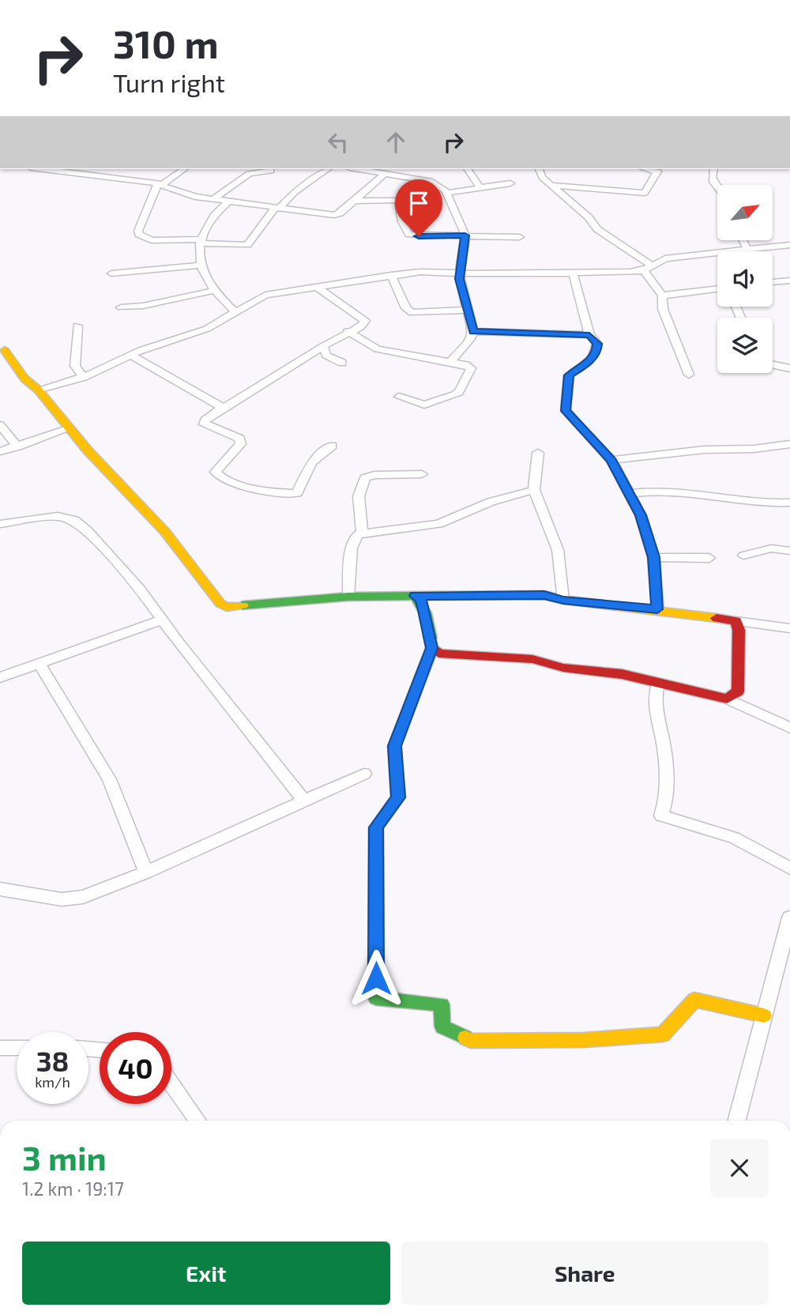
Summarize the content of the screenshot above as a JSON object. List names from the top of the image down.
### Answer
{
  "north": "top right",
  "page": {
    "turn": ["310 m", "Turn right"],
    "speed": "38 km/h",
    "limit": "40",
    "heading": ["3 min", "1.2 km · 19:17"],
    "buttons": ["Exit", "Share"]
  }
}
